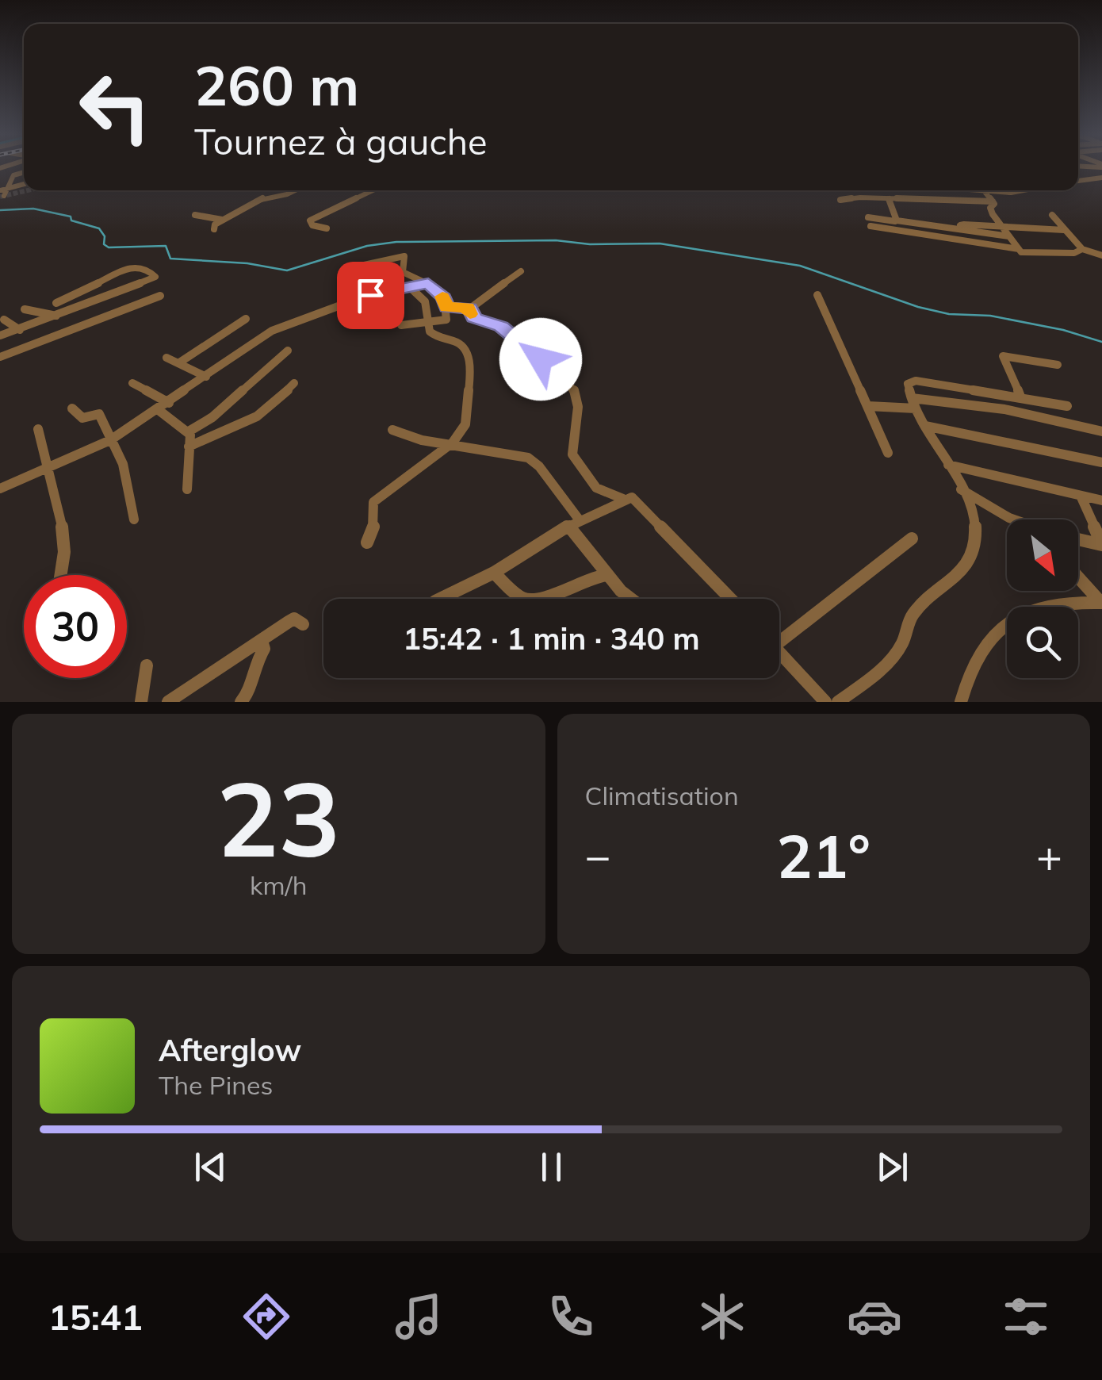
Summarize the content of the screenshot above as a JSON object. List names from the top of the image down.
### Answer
{
  "north": "bottom right",
  "page": {
    "turn": ["260 m", "Tournez à gauche"],
    "limit": "30",
    "trip": "15:42 · 1 min · 340 m",
    "tile": [
      ["23", "km/h"],
      "Climatisation"
    ],
    "heat": ["−", "21°", "+"],
    "song": ["Afterglow", "The Pines"],
    "tabs": "15:41"
  }
}
